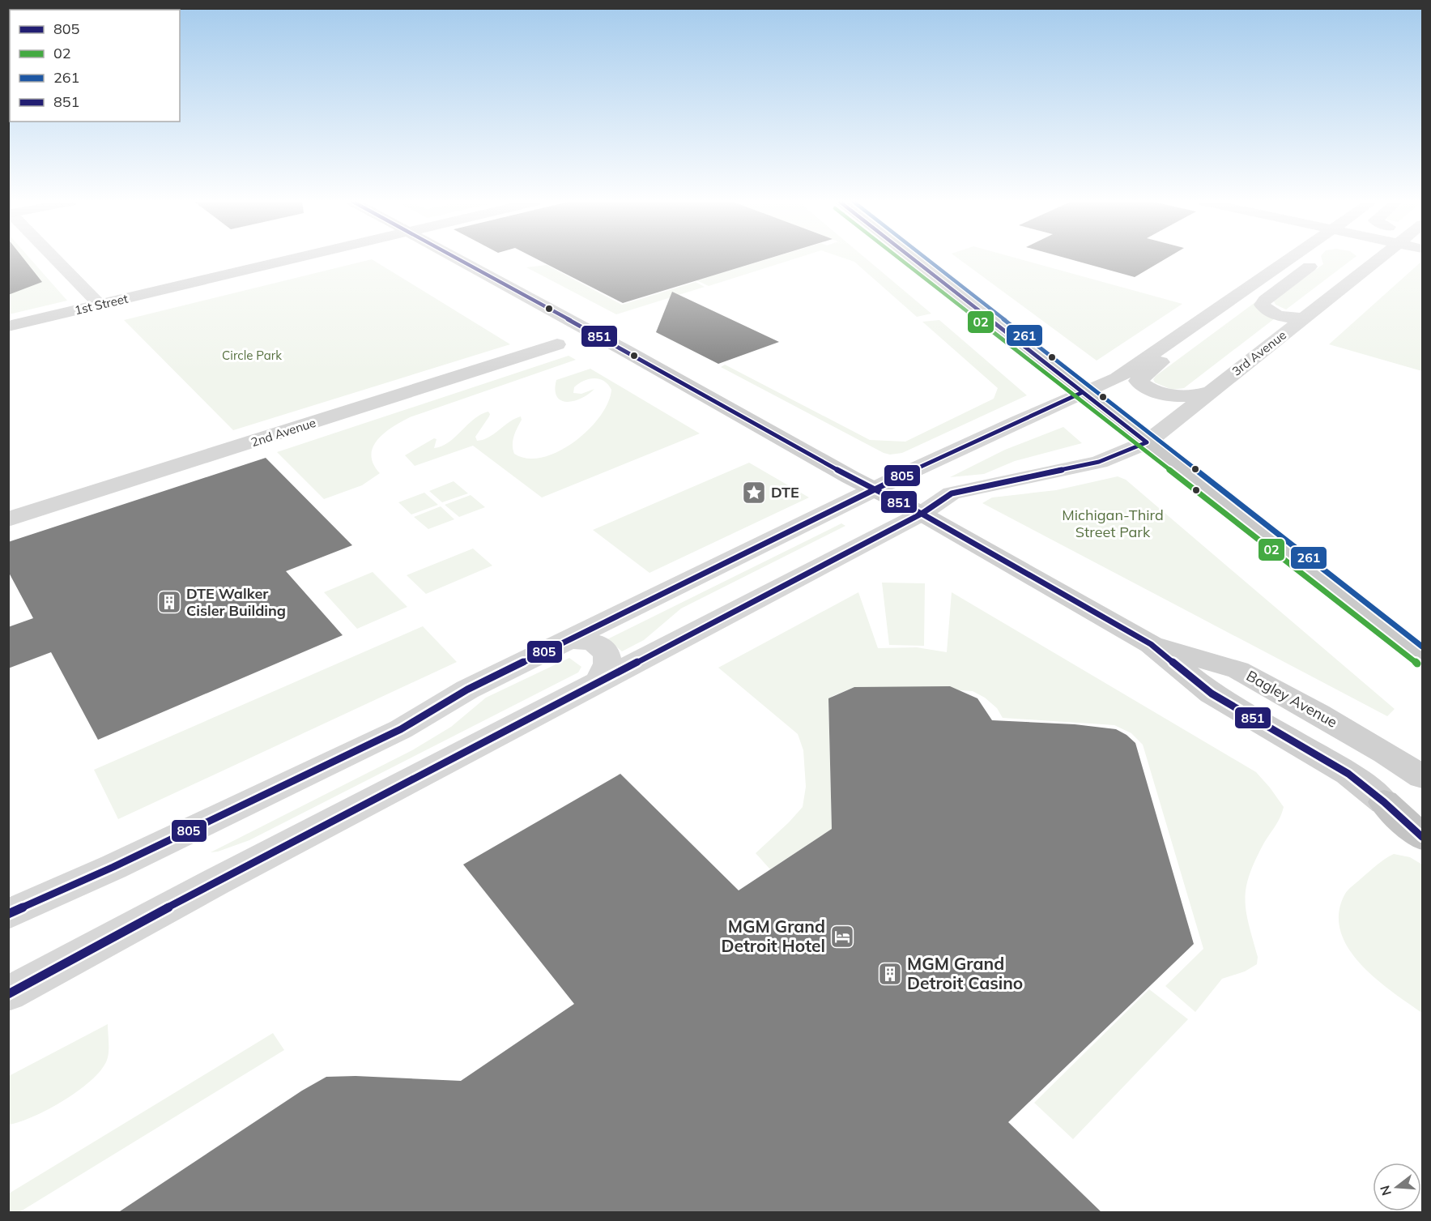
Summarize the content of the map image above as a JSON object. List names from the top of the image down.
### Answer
{
  "streets": {
    "street": [
      "1st Street",
      "3rd Avenue",
      "2nd Avenue",
      "Bagley Avenue"
    ]
  },
  "crossings": [
    ["3rd Avenue", "Bagley Avenue"]
  ],
  "parks": ["Circle Park", "Michigan-Third Street Park"],
  "places": {
    "place": ["DTE"],
    "building": ["DTE Walker Cisler Building", "MGM Grand Detroit Casino"],
    "hotel": ["MGM Grand Detroit Hotel"]
  },
  "lines": [
    "transit line 805",
    "transit line 02",
    "transit line 261",
    "transit line 851"
  ],
  "legend": [
    "805",
    "02",
    "261",
    "851"
  ],
  "north": "left"
}
